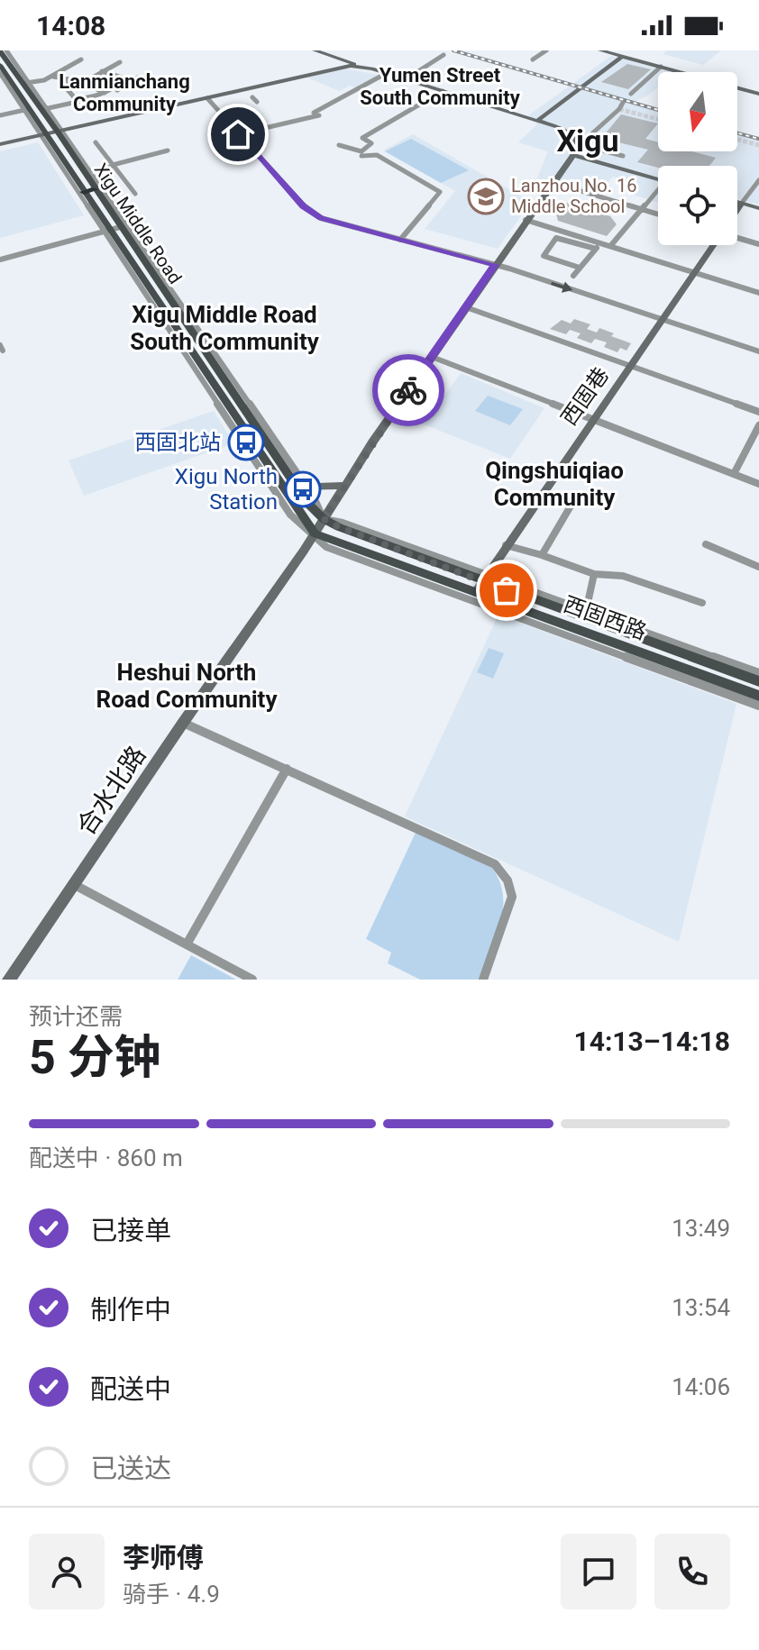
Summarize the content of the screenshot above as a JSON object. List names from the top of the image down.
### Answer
{
  "streets": {
    "main road": ["Xigu Middle Road", "西固西路"],
    "street": ["西固巷", "合水北路"]
  },
  "crossings": [
    ["Xigu Middle Road", "西固西路"],
    ["Xigu Middle Road", "合水北路"],
    ["西固巷", "西固西路"],
    ["西固西路", "合水北路"]
  ],
  "districts": [
    "Yumen Street South Community",
    "Lanmianchang Community",
    "Xigu",
    "Xigu Middle Road South Community",
    "Qingshuiqiao Community",
    "Heshui North Road Community"
  ],
  "places": {
    "school or university": ["Lanzhou No. 16 Middle School"],
    "bus stop": ["西固北站", "Xigu North Station"]
  },
  "north": "bottom",
  "page": {
    "status": "14:08",
    "heading": ["5 分钟", "预计还需", "14:13–14:18"],
    "panel": ["李师傅", "骑手 · 4.9"],
    "bar": "配送中 · 860 m",
    "list": [
      ["已接单", "13:49"],
      ["制作中", "13:54"],
      ["配送中", "14:06"],
      "已送达"
    ]
  }
}
